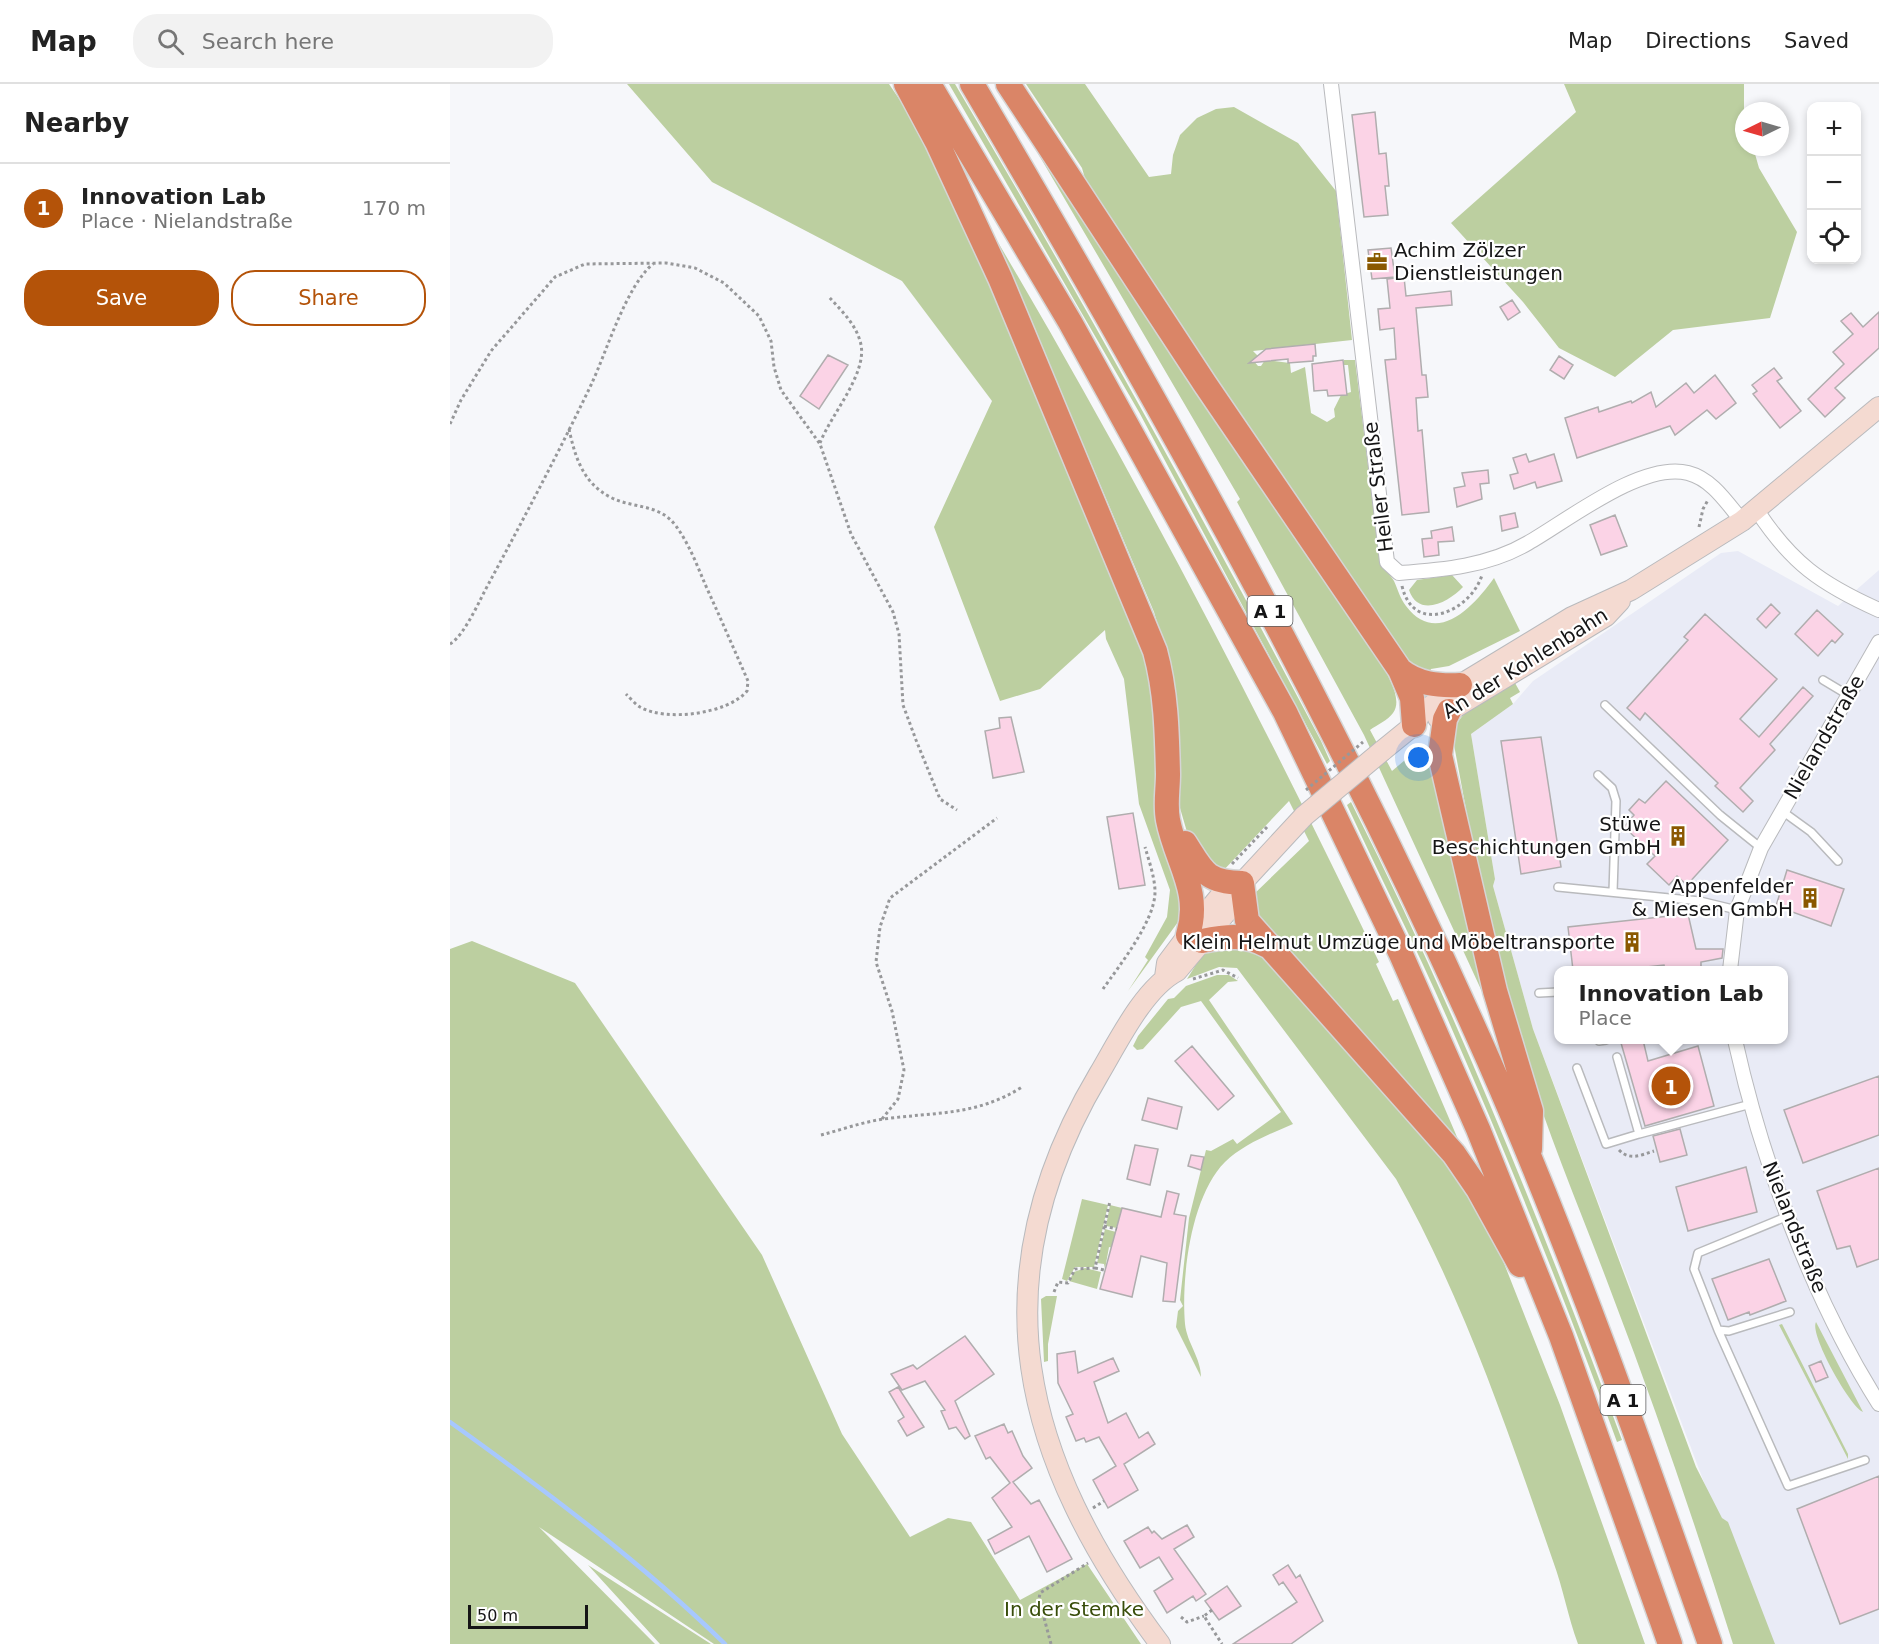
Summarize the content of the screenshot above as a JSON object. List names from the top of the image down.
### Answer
{
  "streets": {
    "highway": ["A 1"],
    "main road": ["An der Kohlenbahn"],
    "street": ["Heiler Straße", "Nielandstraße"]
  },
  "crossings": [
    ["Heiler Straße", "An der Kohlenbahn"]
  ],
  "parks": ["In der Stemke"],
  "places": {
    "office": ["Achim Zölzer Dienstleistungen"],
    "building": ["Stüwe Beschichtungen GmbH", "Appenfelder & Miesen GmbH", "Klein Helmut Umzüge und Möbeltransporte"]
  },
  "scale_bar": "50 m",
  "north": "left",
  "page": {
    "header": "Map",
    "search": "Search here",
    "nav": ["Map", "Directions", "Saved"],
    "heading": "Nearby",
    "map_buttons": ["+", "−"],
    "list": [
      {
        "mark": "1",
        "name": "Innovation Lab",
        "note": "Place · Nielandstraße",
        "value": "170 m"
      }
    ],
    "buttons": ["Save", "Share"],
    "popup": ["Innovation Lab", "Place"],
    "pins": "1",
    "scale": "50 m"
  }
}
